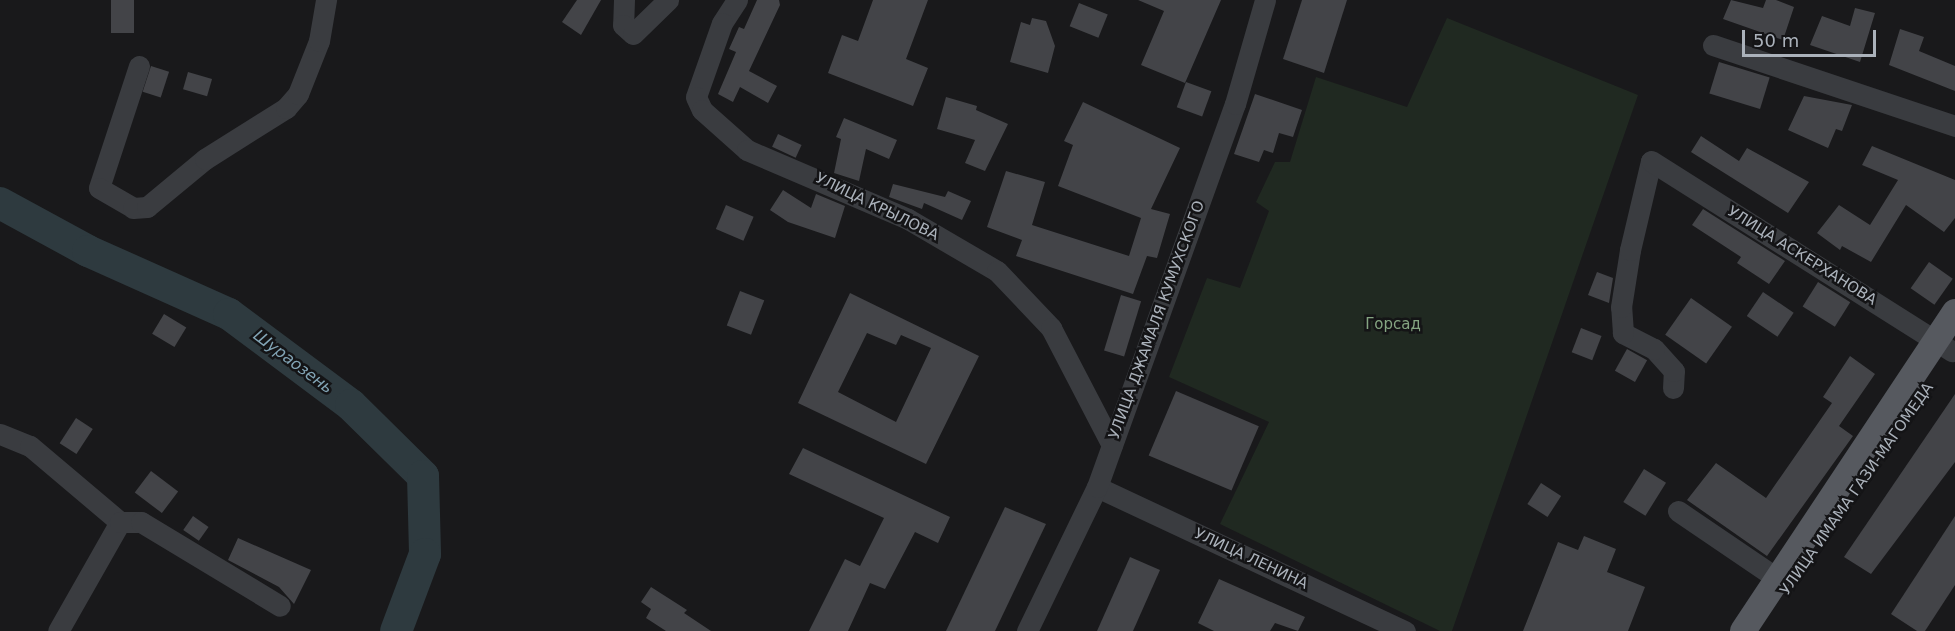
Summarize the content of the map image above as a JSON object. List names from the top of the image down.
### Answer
{
  "streets": {
    "main road": ["УЛИЦА ИМАМА ГАЗИ-МАГОМЕДА"],
    "street": [
      "УЛИЦА КРЫЛОВА",
      "УЛИЦА АСКЕРХАНОВА",
      "УЛИЦА ДЖАМАЛЯ КУМУХСКОГО",
      "УЛИЦА ЛЕНИНА"
    ]
  },
  "crossings": [
    ["УЛИЦА КРЫЛОВА", "УЛИЦА ДЖАМАЛЯ КУМУХСКОГО"],
    ["УЛИЦА АСКЕРХАНОВА", "УЛИЦА ИМАМА ГАЗИ-МАГОМЕДА"],
    ["УЛИЦА ДЖАМАЛЯ КУМУХСКОГО", "УЛИЦА ЛЕНИНА"]
  ],
  "water": ["Шураозень"],
  "parks": ["Горсад"],
  "scale_bar": "50 m"
}
